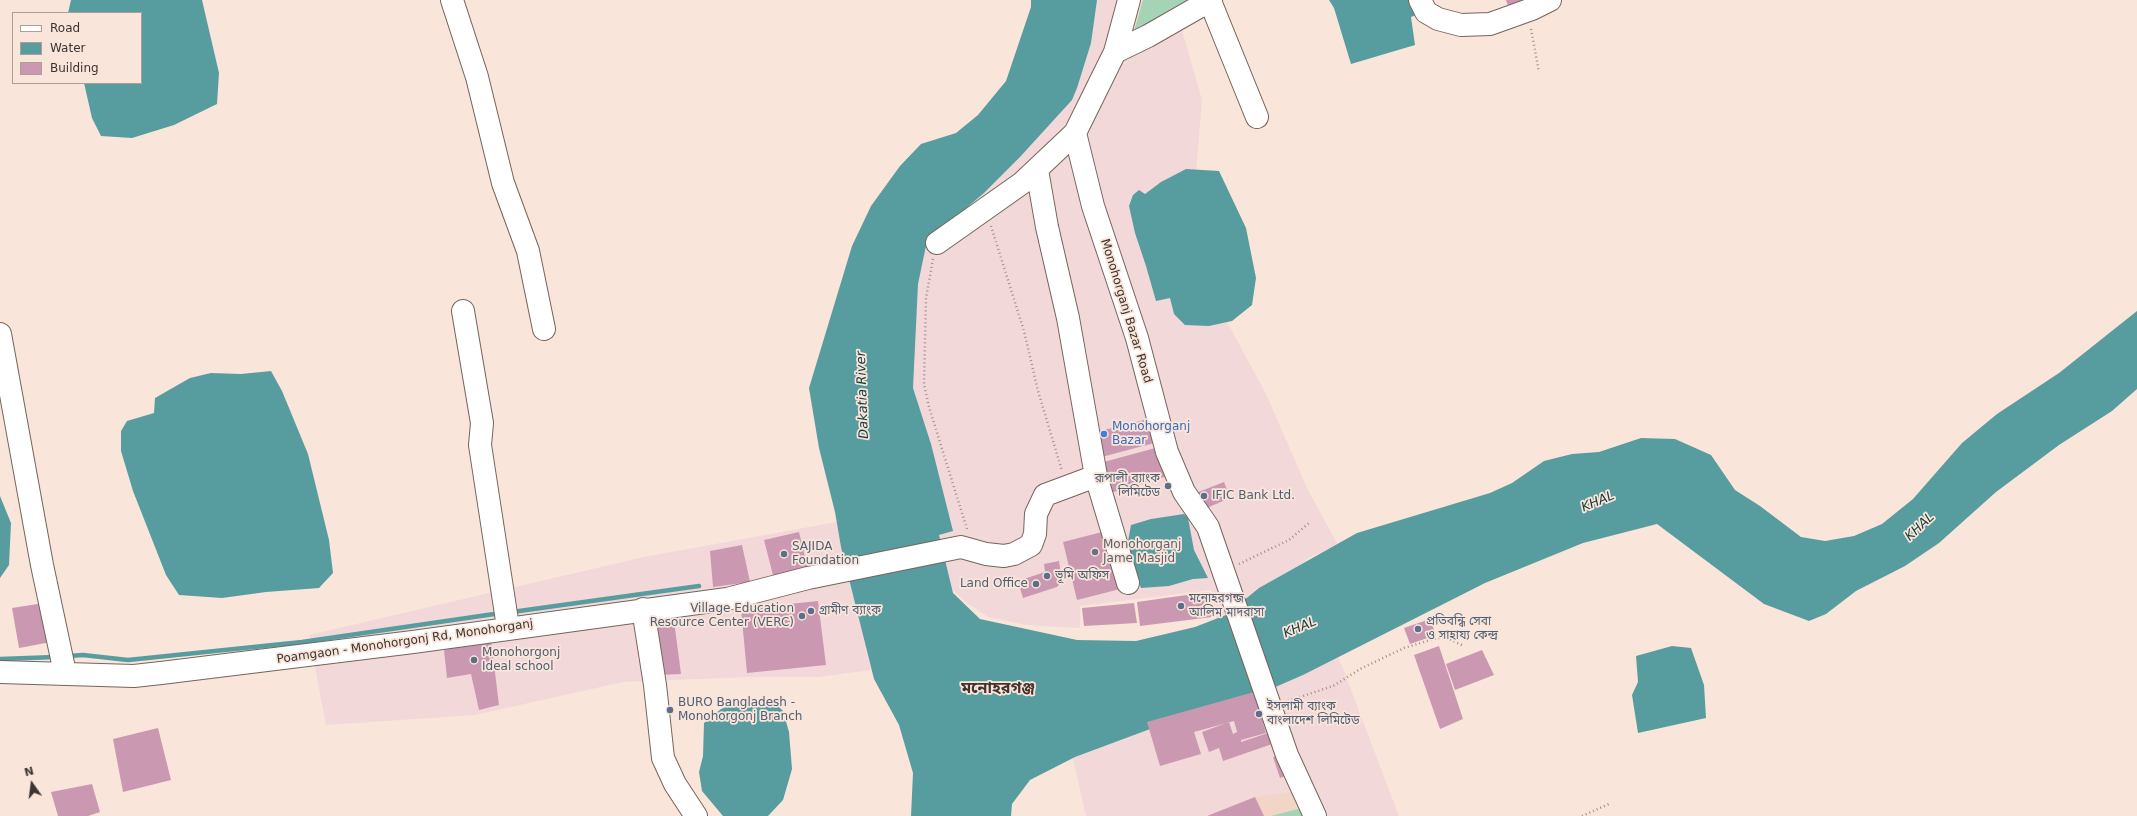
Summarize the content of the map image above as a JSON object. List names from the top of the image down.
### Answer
{
  "streets": {
    "street": ["Monohorganj Bazar Road", "Poamgaon - Monohorgonj Rd, Monohorganj"]
  },
  "districts": ["মনোহরগঞ্জ"],
  "water": ["Dakatia River", "KHAL"],
  "places": [
    "Monohorganj Bazar",
    "রূপালী ব্যাংক লিমিটেড",
    "IFIC Bank Ltd.",
    "Monohorganj Jame Masjid",
    "SAJIDA Foundation",
    "ভূমি অফিস",
    "Land Office",
    "মনোহরগন্জ আলিম মাদরাসা",
    "গ্রামীণ ব্যাংক",
    "Village Education Resource Center (VERC)",
    "প্রতিবন্ধি সেবা ও সাহায্য কেন্দ্র",
    "Monohorgonj Ideal school",
    "BURO Bangladesh - Monohorgonj Branch",
    "ইসলামী ব্যাংক বাংলাদেশ লিমিটেড"
  ],
  "legend": ["Road", "Water", "Building"],
  "north": "top"
}
